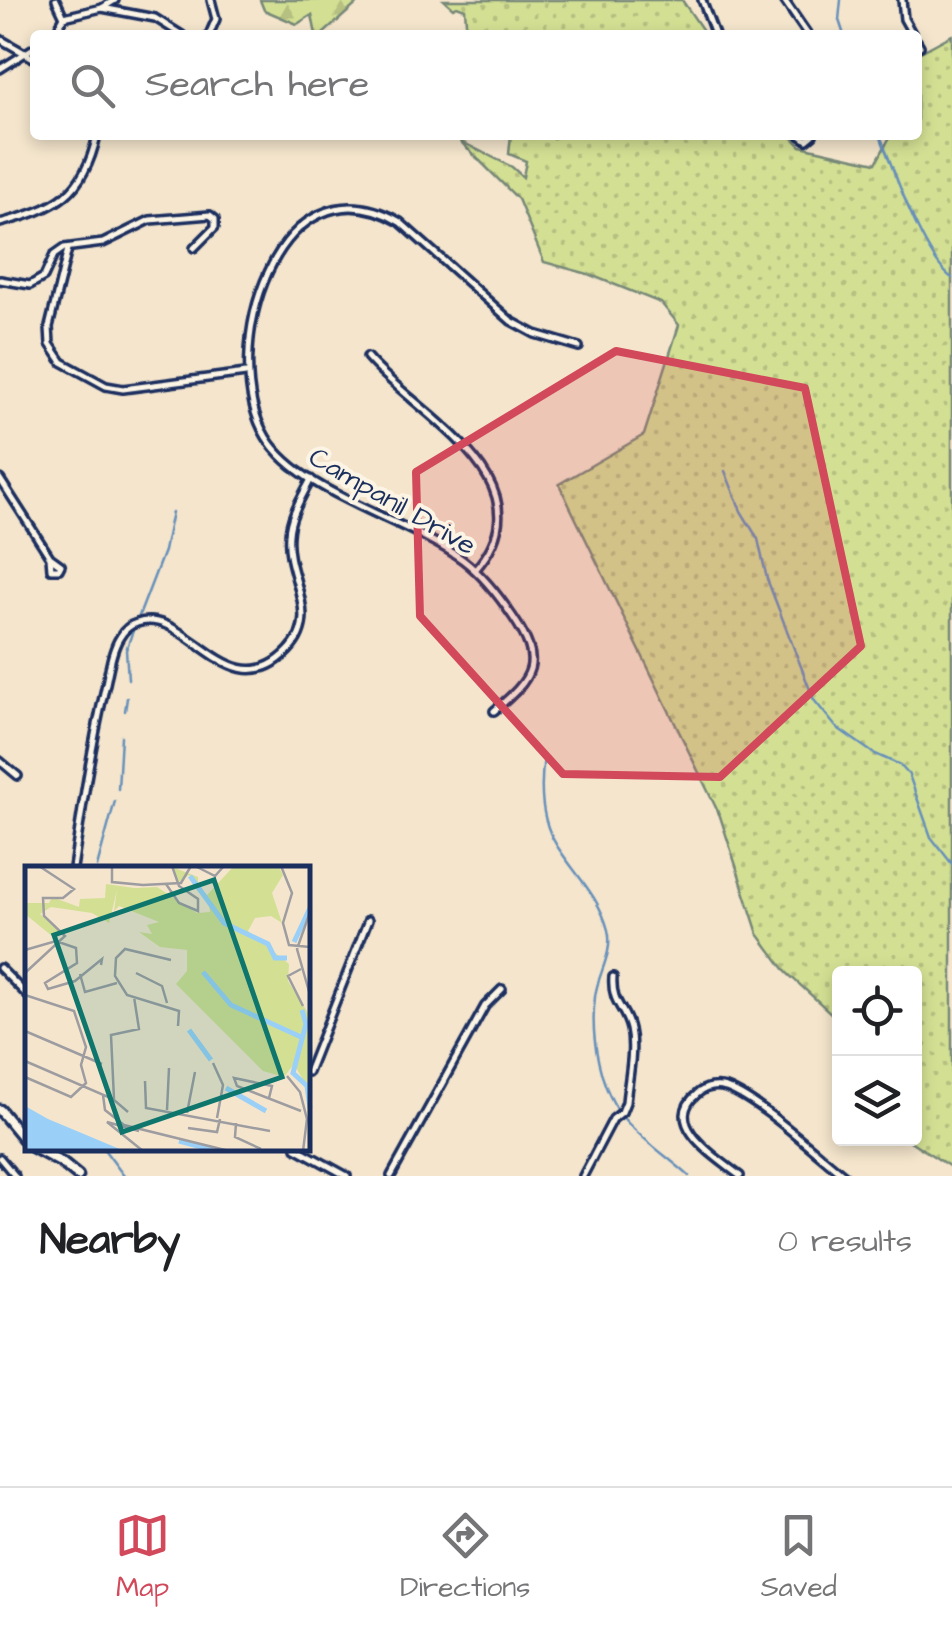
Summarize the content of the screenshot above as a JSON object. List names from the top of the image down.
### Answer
{
  "streets": {
    "street": ["Campanil Drive"]
  },
  "page": {
    "search": "Search here",
    "heading": ["Nearby", "0 results"],
    "nav": ["Map", "Directions", "Saved"]
  }
}
